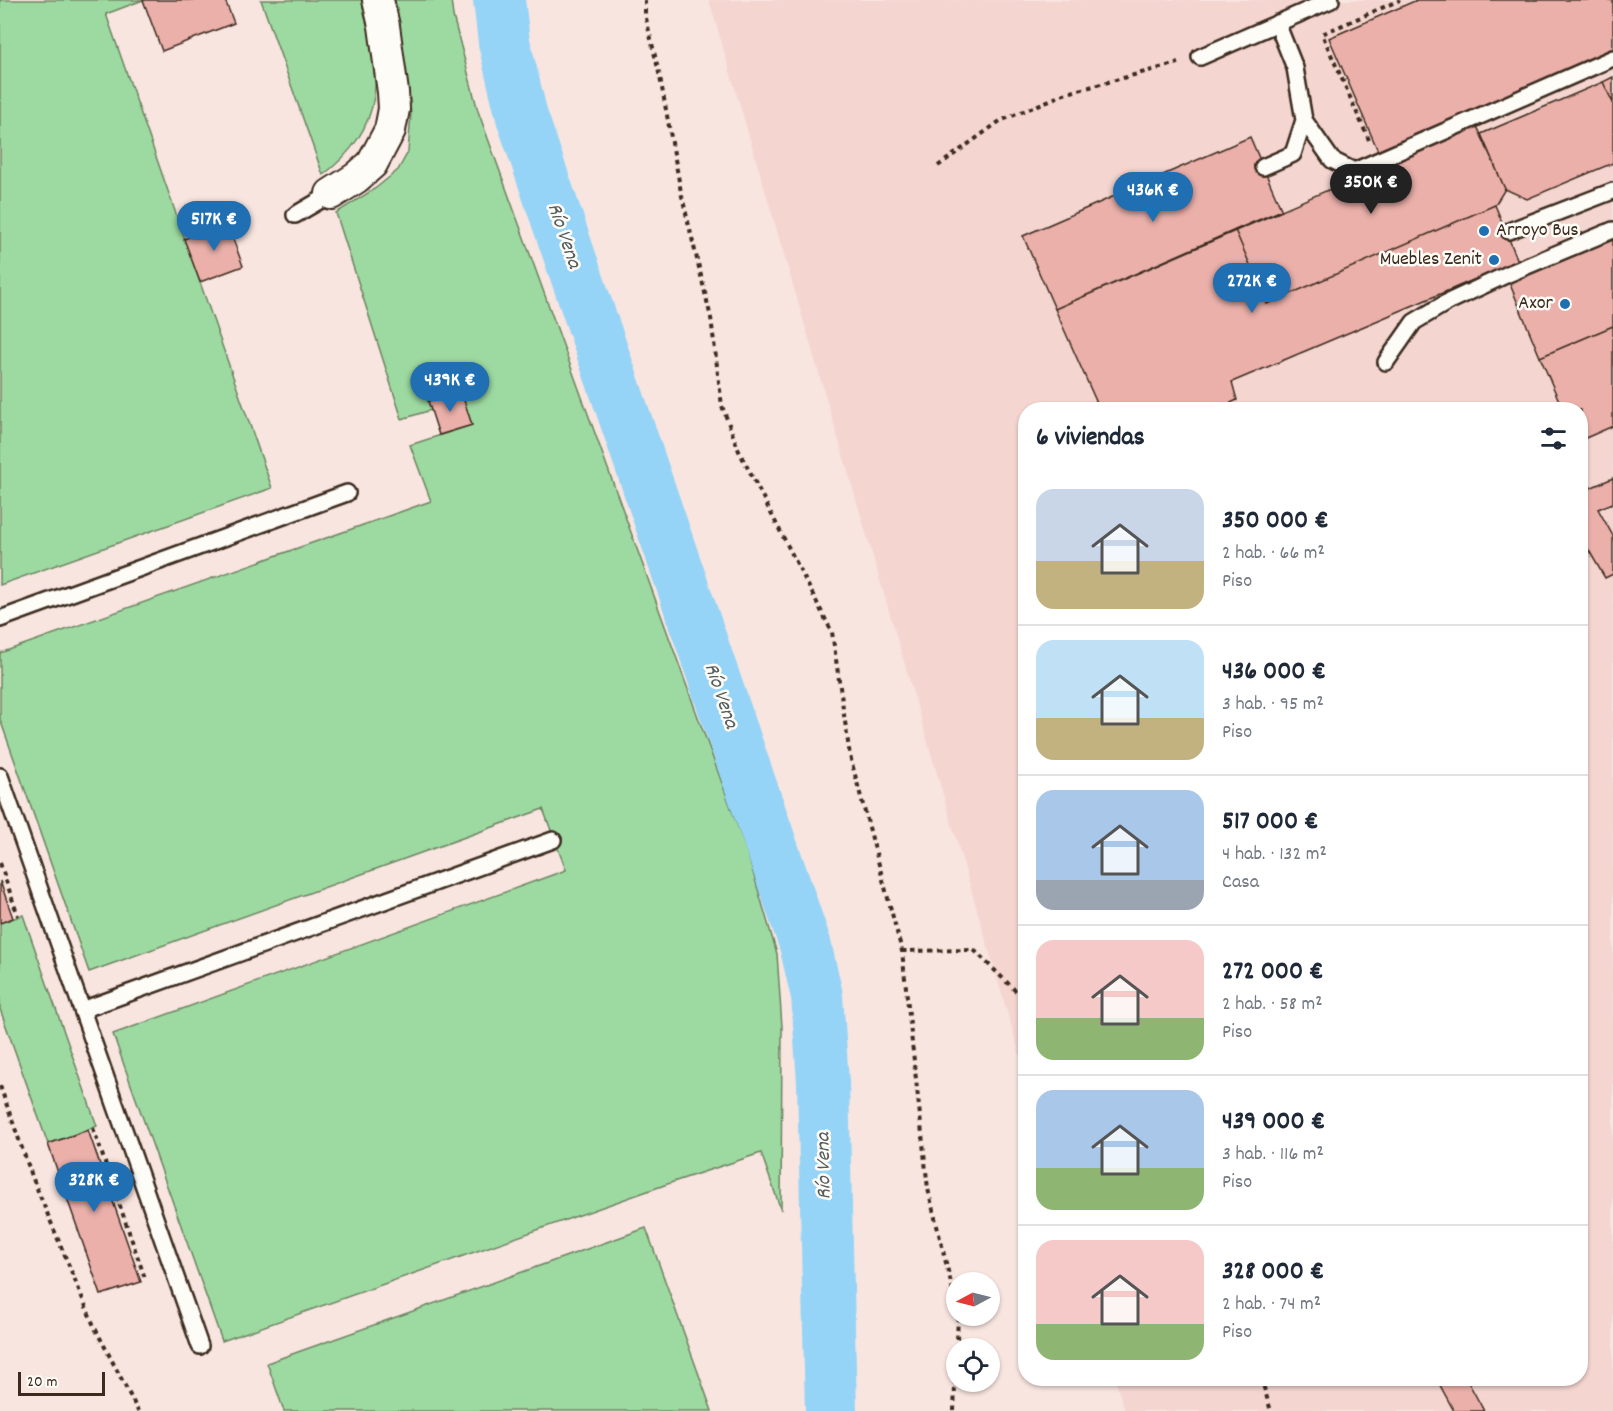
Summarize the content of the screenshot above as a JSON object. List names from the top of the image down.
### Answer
{
  "water": ["Río Vena"],
  "places": ["Arroyo Bus", "Muebles Zenit", "Axor"],
  "scale_bar": "20 m",
  "north": "left",
  "page": {
    "price": [
      "350K €",
      "436K €",
      "517K €",
      "272K €",
      "439K €",
      "328K €"
    ],
    "heading": "6 viviendas",
    "list": [
      {
        "name": "350 000 €",
        "note": "2 hab. · 66 m² · Piso"
      },
      {
        "name": "436 000 €",
        "note": "3 hab. · 95 m² · Piso"
      },
      {
        "name": "517 000 €",
        "note": "4 hab. · 132 m² · Casa"
      },
      {
        "name": "272 000 €",
        "note": "2 hab. · 58 m² · Piso"
      },
      {
        "name": "439 000 €",
        "note": "3 hab. · 116 m² · Piso"
      },
      {
        "name": "328 000 €",
        "note": "2 hab. · 74 m² · Piso"
      }
    ],
    "scale": "20 m"
  }
}
